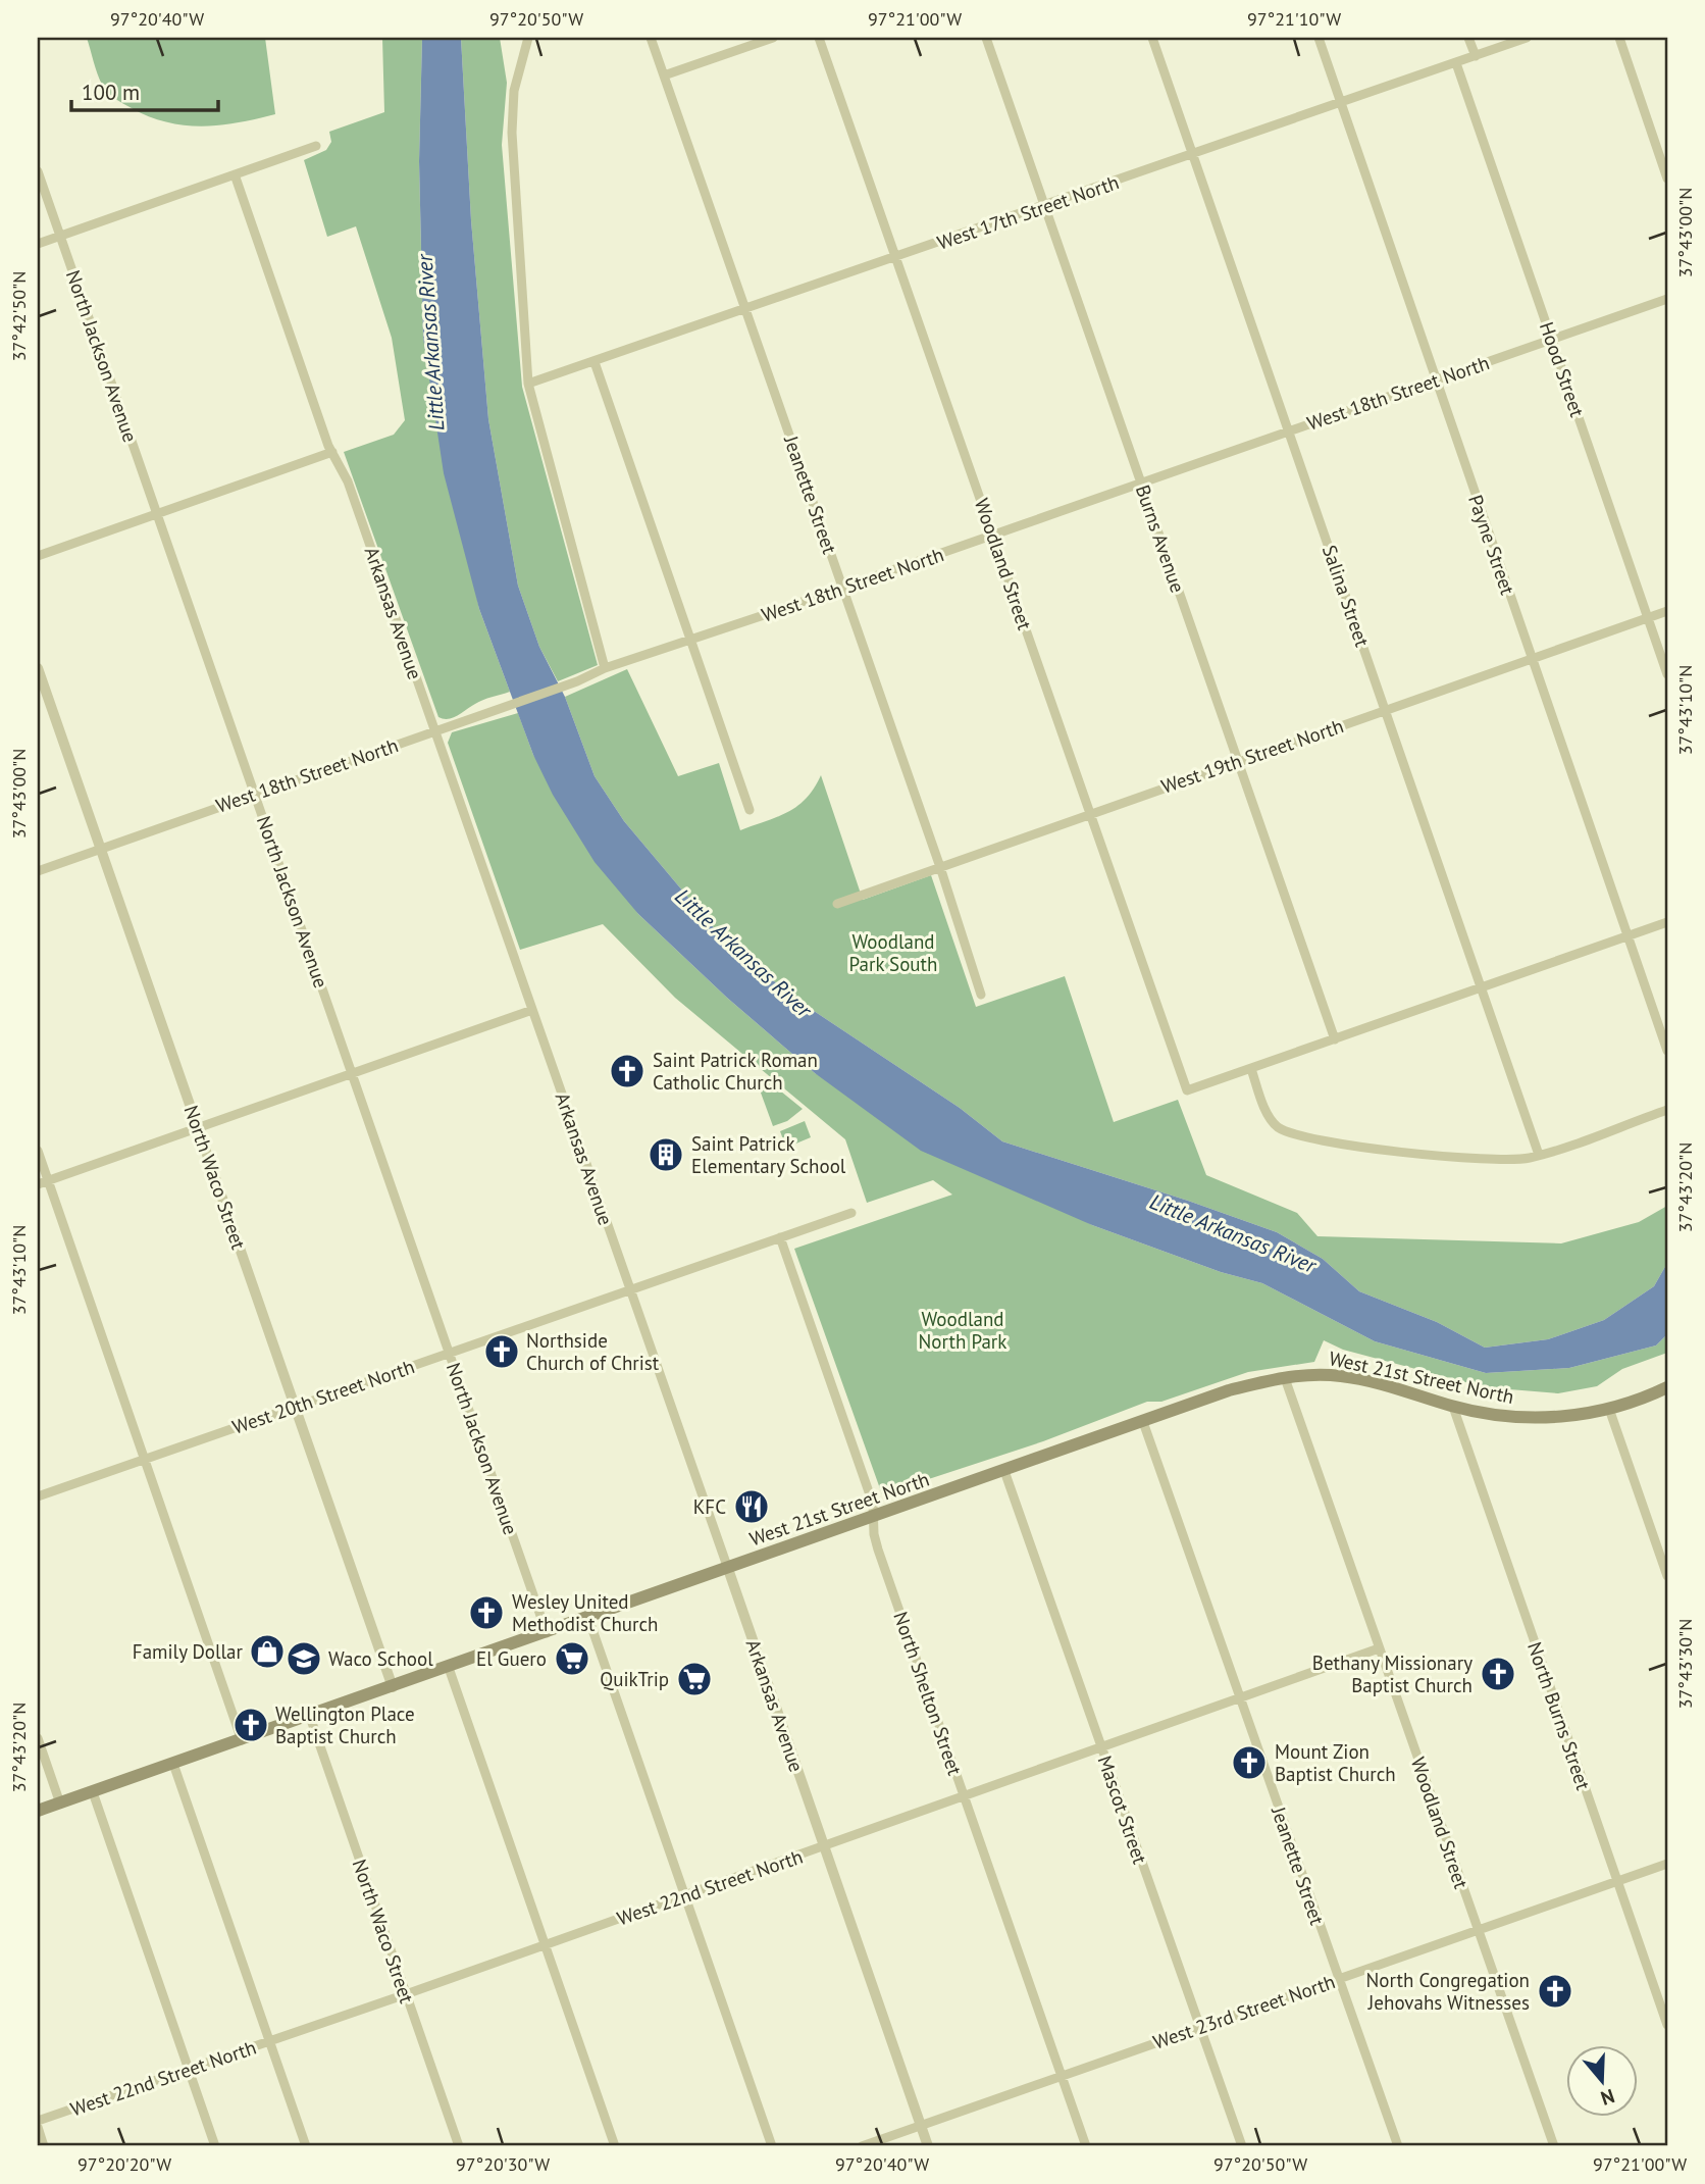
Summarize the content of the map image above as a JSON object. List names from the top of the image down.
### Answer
{
  "streets": {
    "main road": ["West 21st Street North"],
    "street": [
      "West 17th Street North",
      "North Jackson Avenue",
      "Hood Street",
      "West 18th Street North",
      "Jeanette Street",
      "Burns Avenue",
      "Payne Street",
      "Woodland Street",
      "Salina Street",
      "Arkansas Avenue",
      "West 19th Street North",
      "North Waco Street",
      "West 20th Street North",
      "North Shelton Street",
      "North Burns Street",
      "Mascot Street",
      "West 22nd Street North",
      "West 23rd Street North"
    ]
  },
  "crossings": [
    ["West 17th Street North", "Hood Street"],
    ["West 17th Street North", "Jeanette Street"],
    ["West 17th Street North", "Burns Avenue"],
    ["West 17th Street North", "Payne Street"],
    ["West 17th Street North", "Woodland Street"],
    ["West 17th Street North", "Salina Street"],
    ["North Jackson Avenue", "West 18th Street North"],
    ["North Jackson Avenue", "West 21st Street North"],
    ["North Jackson Avenue", "West 20th Street North"],
    ["Hood Street", "West 18th Street North"],
    ["Hood Street", "West 19th Street North"],
    ["West 18th Street North", "Jeanette Street"],
    ["West 18th Street North", "Burns Avenue"],
    ["West 18th Street North", "Payne Street"],
    ["West 18th Street North", "Woodland Street"],
    ["West 18th Street North", "Salina Street"],
    ["West 18th Street North", "Arkansas Avenue"],
    ["West 18th Street North", "North Waco Street"],
    ["Jeanette Street", "West 19th Street North"],
    ["Jeanette Street", "West 21st Street North"],
    ["Jeanette Street", "West 22nd Street North"],
    ["Jeanette Street", "West 23rd Street North"],
    ["Burns Avenue", "West 19th Street North"],
    ["Payne Street", "West 19th Street North"],
    ["Woodland Street", "West 19th Street North"],
    ["Woodland Street", "West 21st Street North"],
    ["Woodland Street", "West 22nd Street North"],
    ["Woodland Street", "West 23rd Street North"],
    ["Salina Street", "West 19th Street North"],
    ["Arkansas Avenue", "West 21st Street North"],
    ["Arkansas Avenue", "West 20th Street North"],
    ["Arkansas Avenue", "West 22nd Street North"],
    ["Arkansas Avenue", "West 23rd Street North"],
    ["North Waco Street", "West 21st Street North"],
    ["North Waco Street", "West 20th Street North"],
    ["North Waco Street", "West 22nd Street North"],
    ["West 21st Street North", "North Shelton Street"],
    ["West 21st Street North", "North Burns Street"],
    ["West 21st Street North", "Mascot Street"],
    ["West 20th Street North", "North Shelton Street"],
    ["North Shelton Street", "West 22nd Street North"],
    ["North Shelton Street", "West 23rd Street North"],
    ["North Burns Street", "West 23rd Street North"],
    ["Mascot Street", "West 22nd Street North"],
    ["Mascot Street", "West 23rd Street North"]
  ],
  "water": ["Little Arkansas River"],
  "parks": ["Woodland Park South", "Woodland North Park"],
  "places": {
    "church": [
      "Saint Patrick Roman Catholic Church",
      "Northside Church of Christ",
      "Wesley United Methodist Church",
      "Bethany Missionary Baptist Church",
      "Wellington Place Baptist Church",
      "Mount Zion Baptist Church",
      "North Congregation Jehovahs Witnesses"
    ],
    "building": ["Saint Patrick Elementary School"],
    "restaurant": ["KFC"],
    "shop": ["Family Dollar"],
    "school or university": ["Waco School"],
    "supermarket": ["El Guero", "QuikTrip"]
  },
  "scale_bar": "100 m",
  "north": "bottom",
  "coordinates": [
    "97°20'40\"W",
    "97°20'50\"W",
    "97°21'00\"W",
    "97°21'10\"W",
    "37°43'00\"N",
    "37°42'50\"N",
    "37°43'10\"N",
    "37°43'20\"N",
    "37°43'30\"N",
    "97°20'20\"W",
    "97°20'30\"W"
  ]
}
